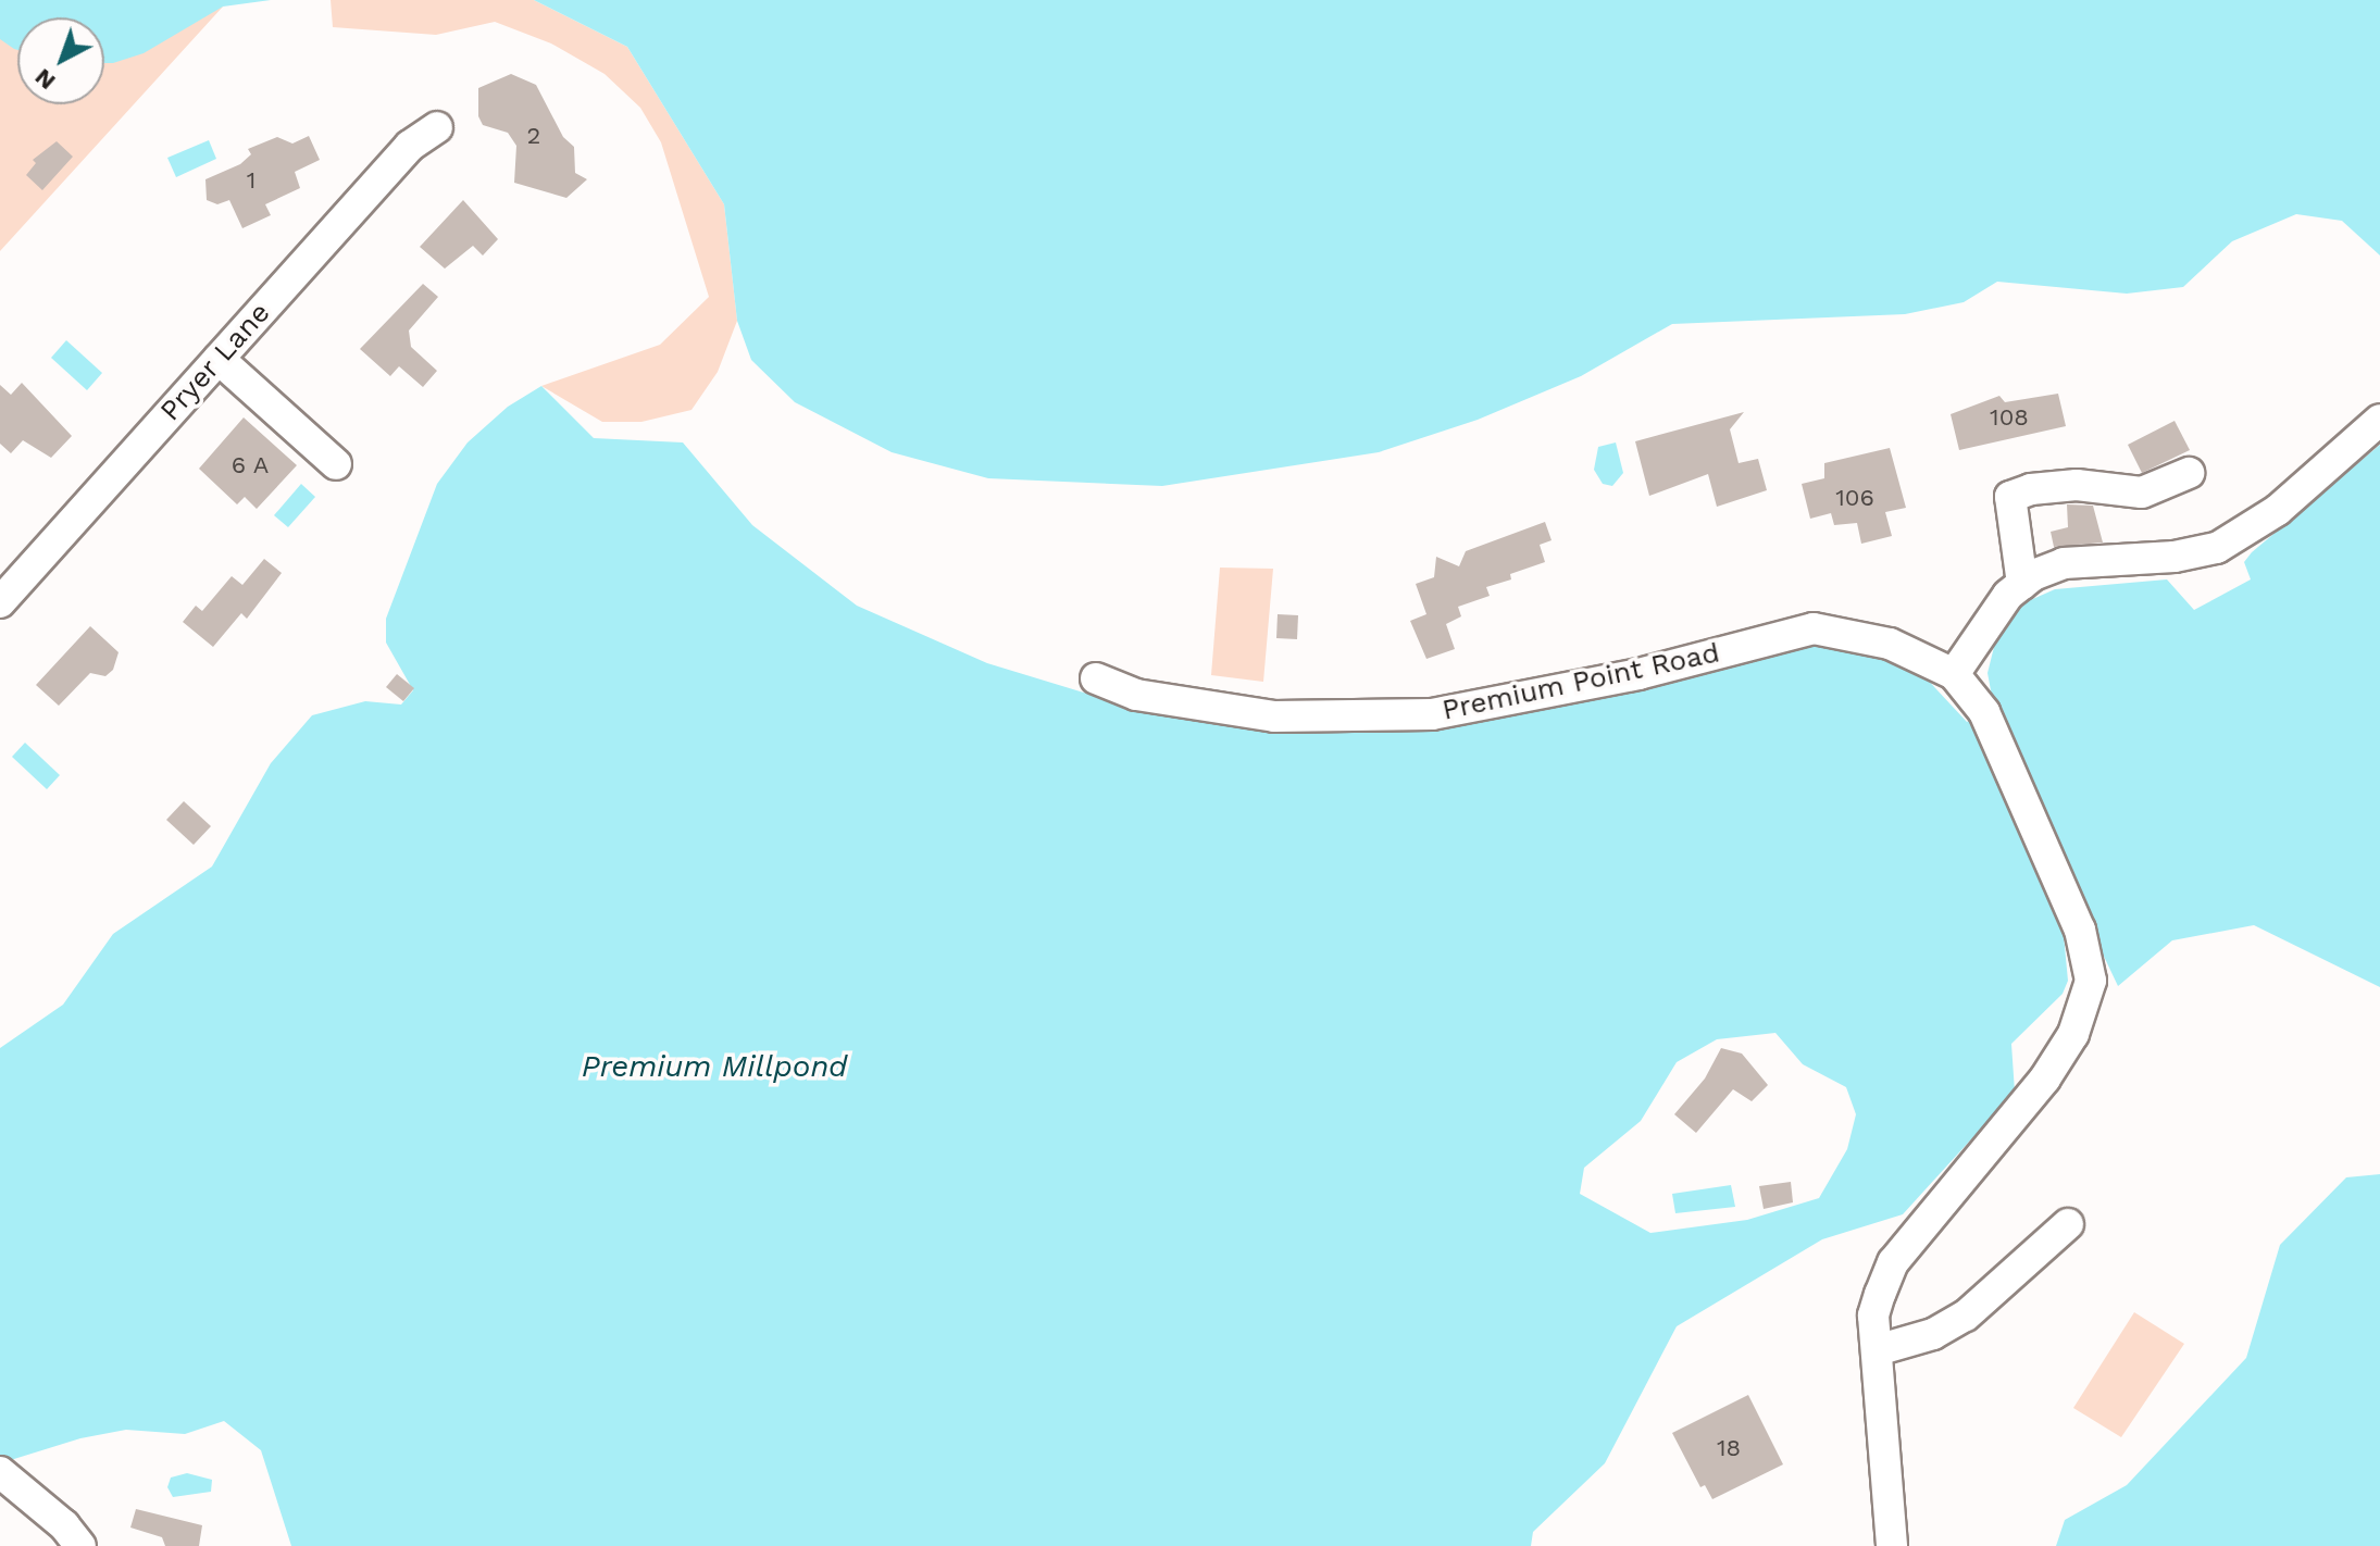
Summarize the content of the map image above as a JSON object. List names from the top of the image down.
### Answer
{
  "streets": {
    "street": ["Pryer Lane", "Premium Point Road"]
  },
  "water": ["Premium Millpond"],
  "house_numbers": [
    "2",
    "1",
    "108",
    "6 A",
    "106",
    "18"
  ],
  "north": "bottom left"
}
